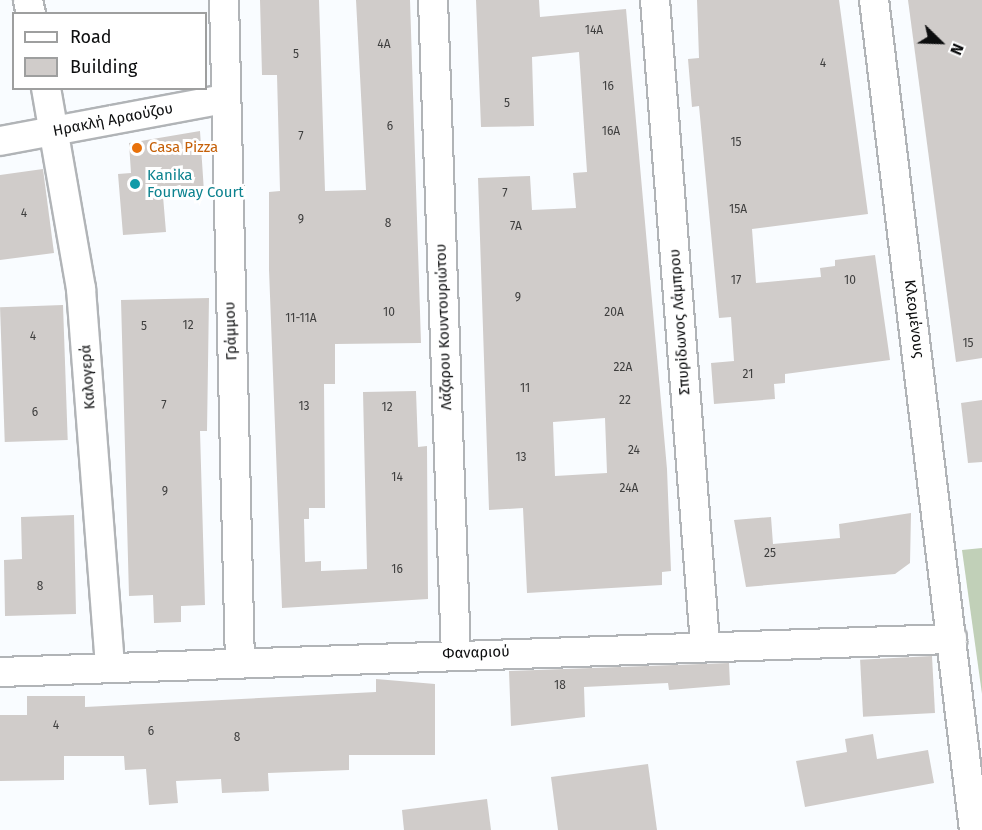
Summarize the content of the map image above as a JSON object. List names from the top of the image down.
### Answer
{
  "streets": {
    "street": [
      "Ηρακλή Αραούζου",
      "Κλεομένους",
      "Σπυρίδωνος Λάμπρου",
      "Λάζαρου Κουντουριώτου",
      "Γράμμου",
      "Καλογερά",
      "Φαναριού"
    ]
  },
  "crossings": [
    ["Ηρακλή Αραούζου", "Γράμμου"],
    ["Ηρακλή Αραούζου", "Καλογερά"],
    ["Κλεομένους", "Φαναριού"],
    ["Σπυρίδωνος Λάμπρου", "Φαναριού"],
    ["Λάζαρου Κουντουριώτου", "Φαναριού"],
    ["Γράμμου", "Φαναριού"],
    ["Καλογερά", "Φαναριού"]
  ],
  "places": ["Casa Pizza", "Kanika Fourway Court"],
  "house_numbers": [
    "14A",
    "4A",
    "5",
    "4",
    "16",
    "5",
    "6",
    "16A",
    "7",
    "15",
    "7",
    "15A",
    "4",
    "9",
    "8",
    "7A",
    "17",
    "10",
    "9",
    "10",
    "20A",
    "11-11A",
    "12",
    "5",
    "4",
    "15",
    "22A",
    "21",
    "11",
    "22",
    "7",
    "13",
    "12",
    "6",
    "24",
    "13",
    "14",
    "24A",
    "9",
    "25",
    "16",
    "8",
    "18",
    "4",
    "6",
    "8"
  ],
  "legend": ["Road", "Building"],
  "north": "bottom right"
}
